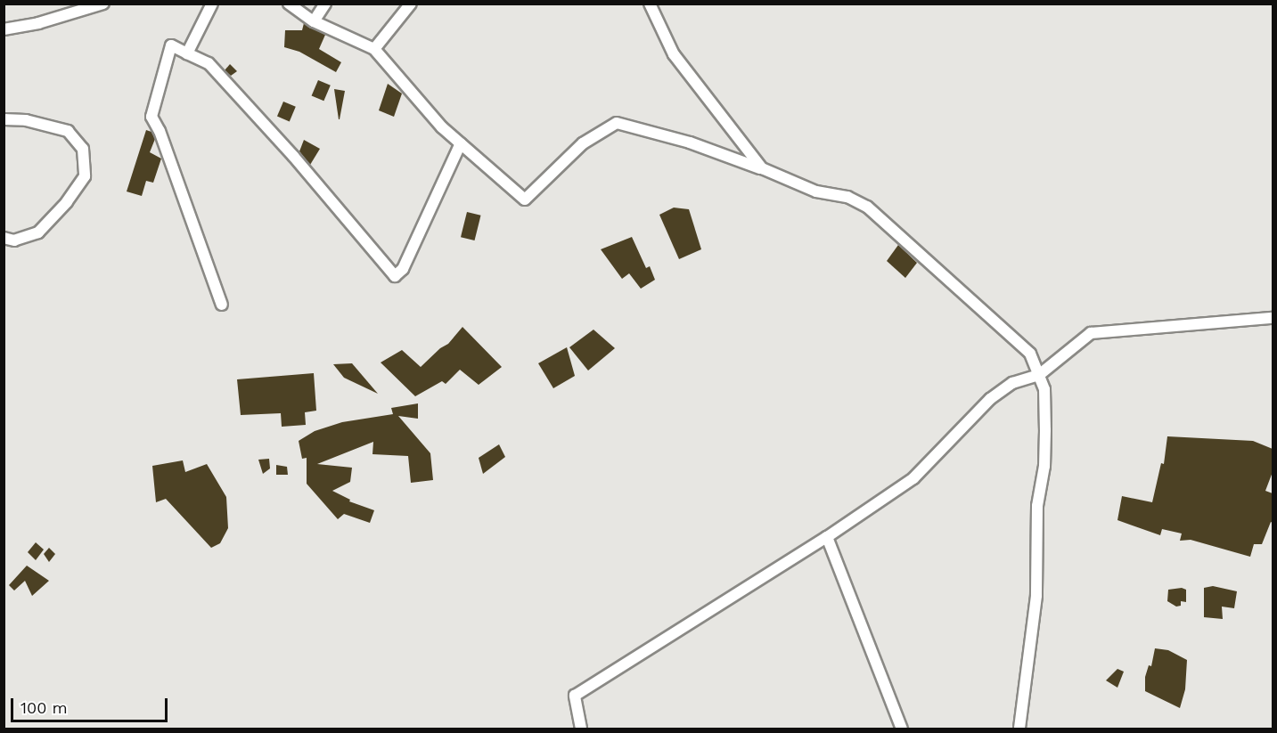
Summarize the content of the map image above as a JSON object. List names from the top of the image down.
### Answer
{
  "scale_bar": "100 m"
}
